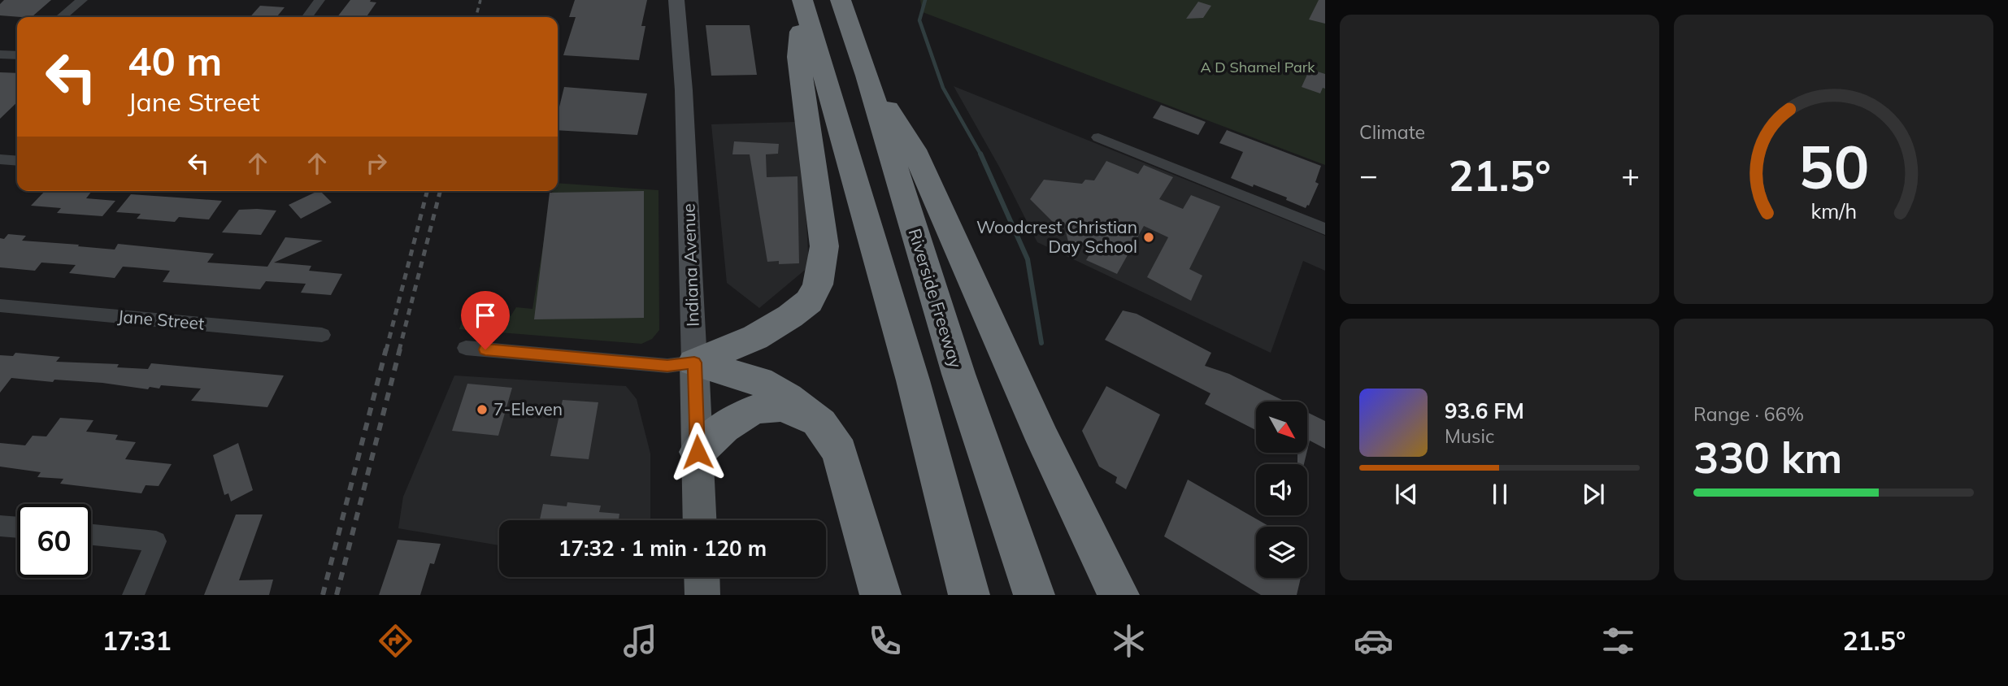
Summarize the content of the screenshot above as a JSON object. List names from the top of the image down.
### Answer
{
  "streets": {
    "highway": ["Riverside Freeway"],
    "main road": ["Indiana Avenue"],
    "street": ["Jane Street"]
  },
  "parks": ["A D Shamel Park"],
  "places": ["Woodcrest Christian Day School", "7-Eleven"],
  "north": "bottom right",
  "page": {
    "tile": [
      "Climate",
      ["Range · 66%", "330 km"]
    ],
    "turn": ["40 m", "Jane Street"],
    "heat": ["−", "21.5°", "+"],
    "song": ["93.6 FM", "Music"],
    "limit": "60",
    "trip": "17:32 · 1 min · 120 m",
    "tabs": ["17:31", "21.5°"],
    "gauge": ["50", "km/h"]
  }
}
